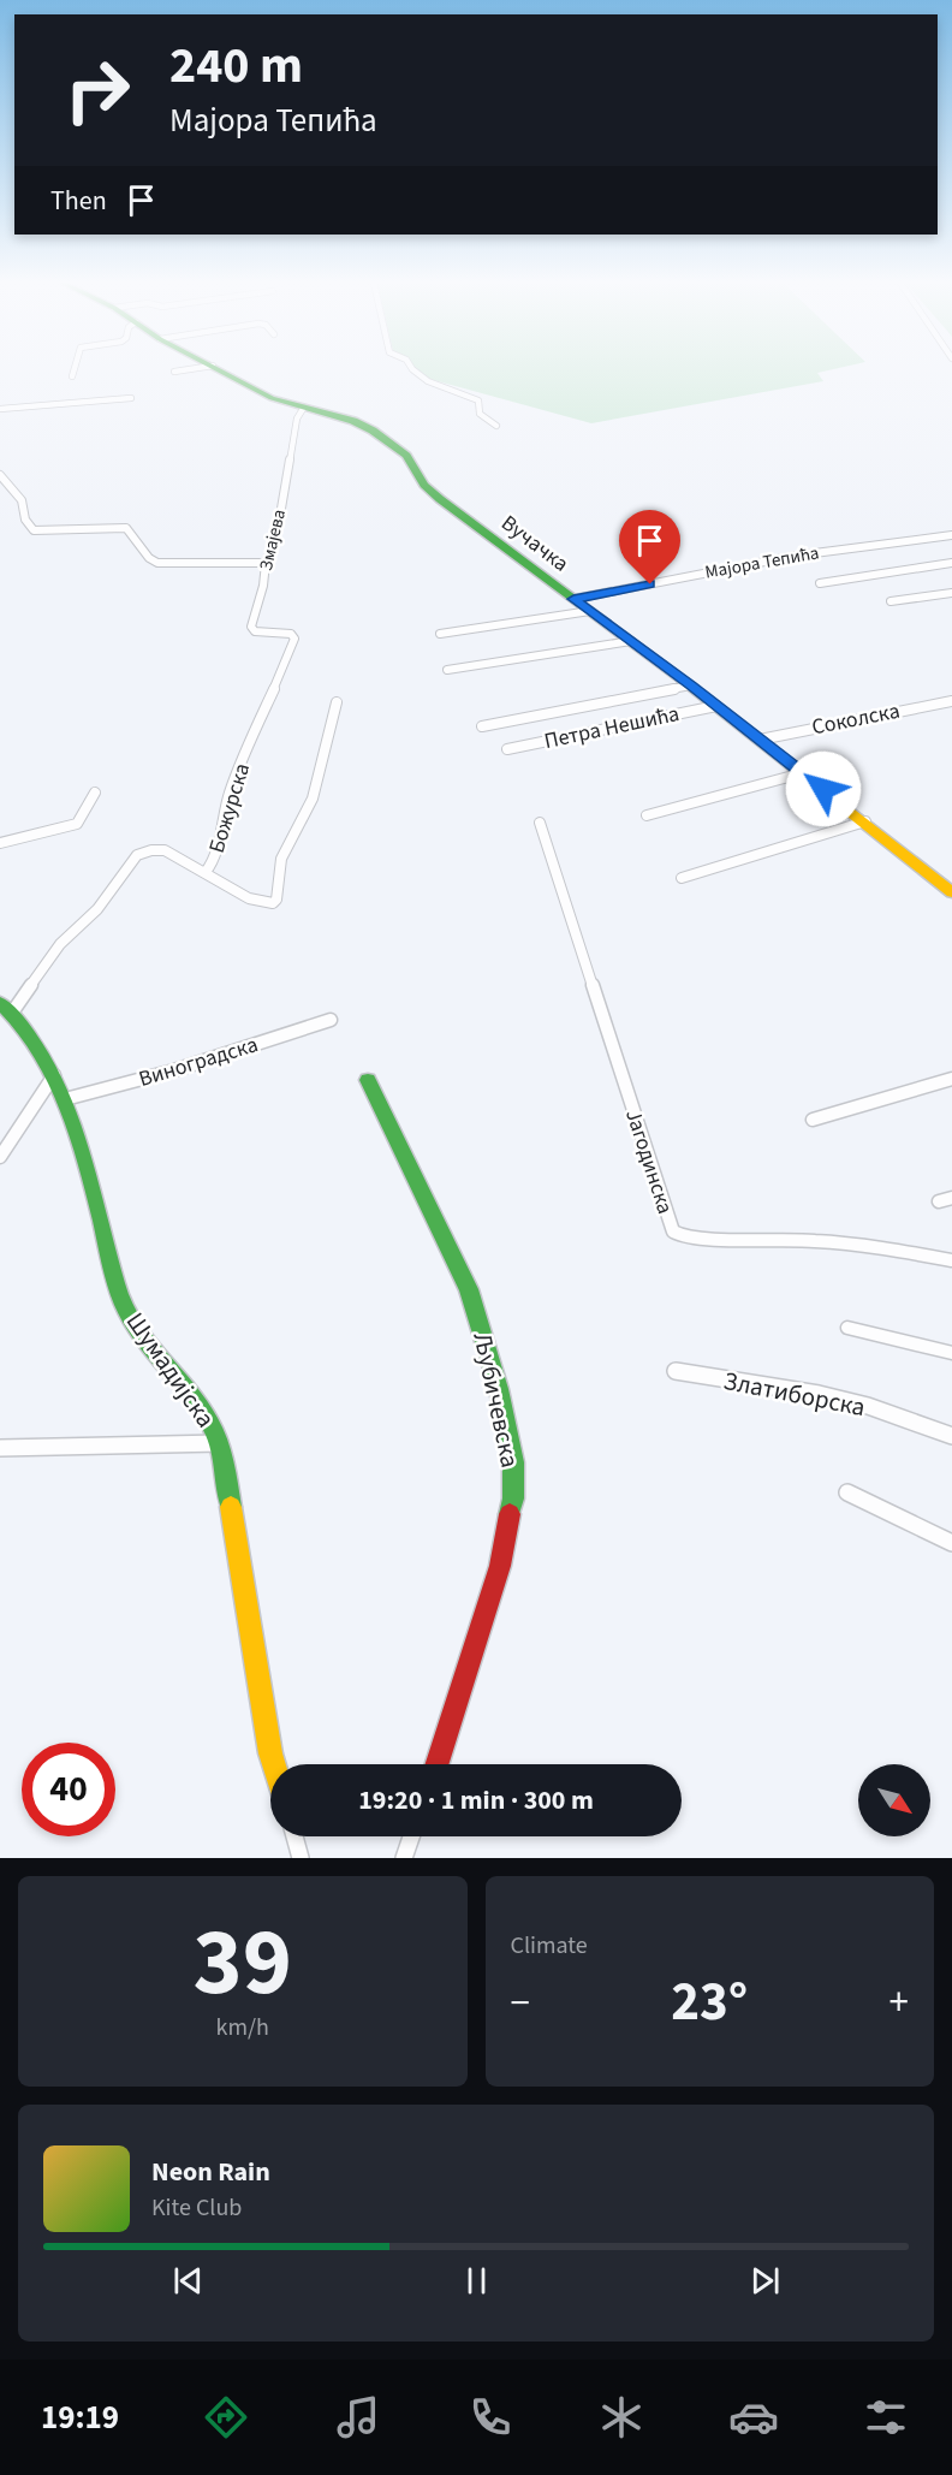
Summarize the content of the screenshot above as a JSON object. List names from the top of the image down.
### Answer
{
  "streets": {
    "street": [
      "Змајева",
      "Вучачка",
      "Мајора Тепића",
      "Соколска",
      "Петра Нешића",
      "Божурска",
      "Виноградска",
      "Јагодинска",
      "Шумадијска",
      "Златиборска",
      "Љубичевска"
    ]
  },
  "crossings": [
    ["Змајева", "Вучачка"],
    ["Змајева", "Божурска"],
    ["Вучачка", "Мајора Тепића"],
    ["Вучачка", "Соколска"],
    ["Вучачка", "Петра Нешића"],
    ["Виноградска", "Шумадијска"]
  ],
  "north": "bottom right",
  "page": {
    "turn": ["240 m", "Мајора Тепића"],
    "then": "Then",
    "limit": "40",
    "trip": "19:20 · 1 min · 300 m",
    "tile": [
      ["39", "km/h"],
      "Climate"
    ],
    "heat": ["−", "23°", "+"],
    "song": ["Neon Rain", "Kite Club"],
    "tabs": "19:19"
  }
}
